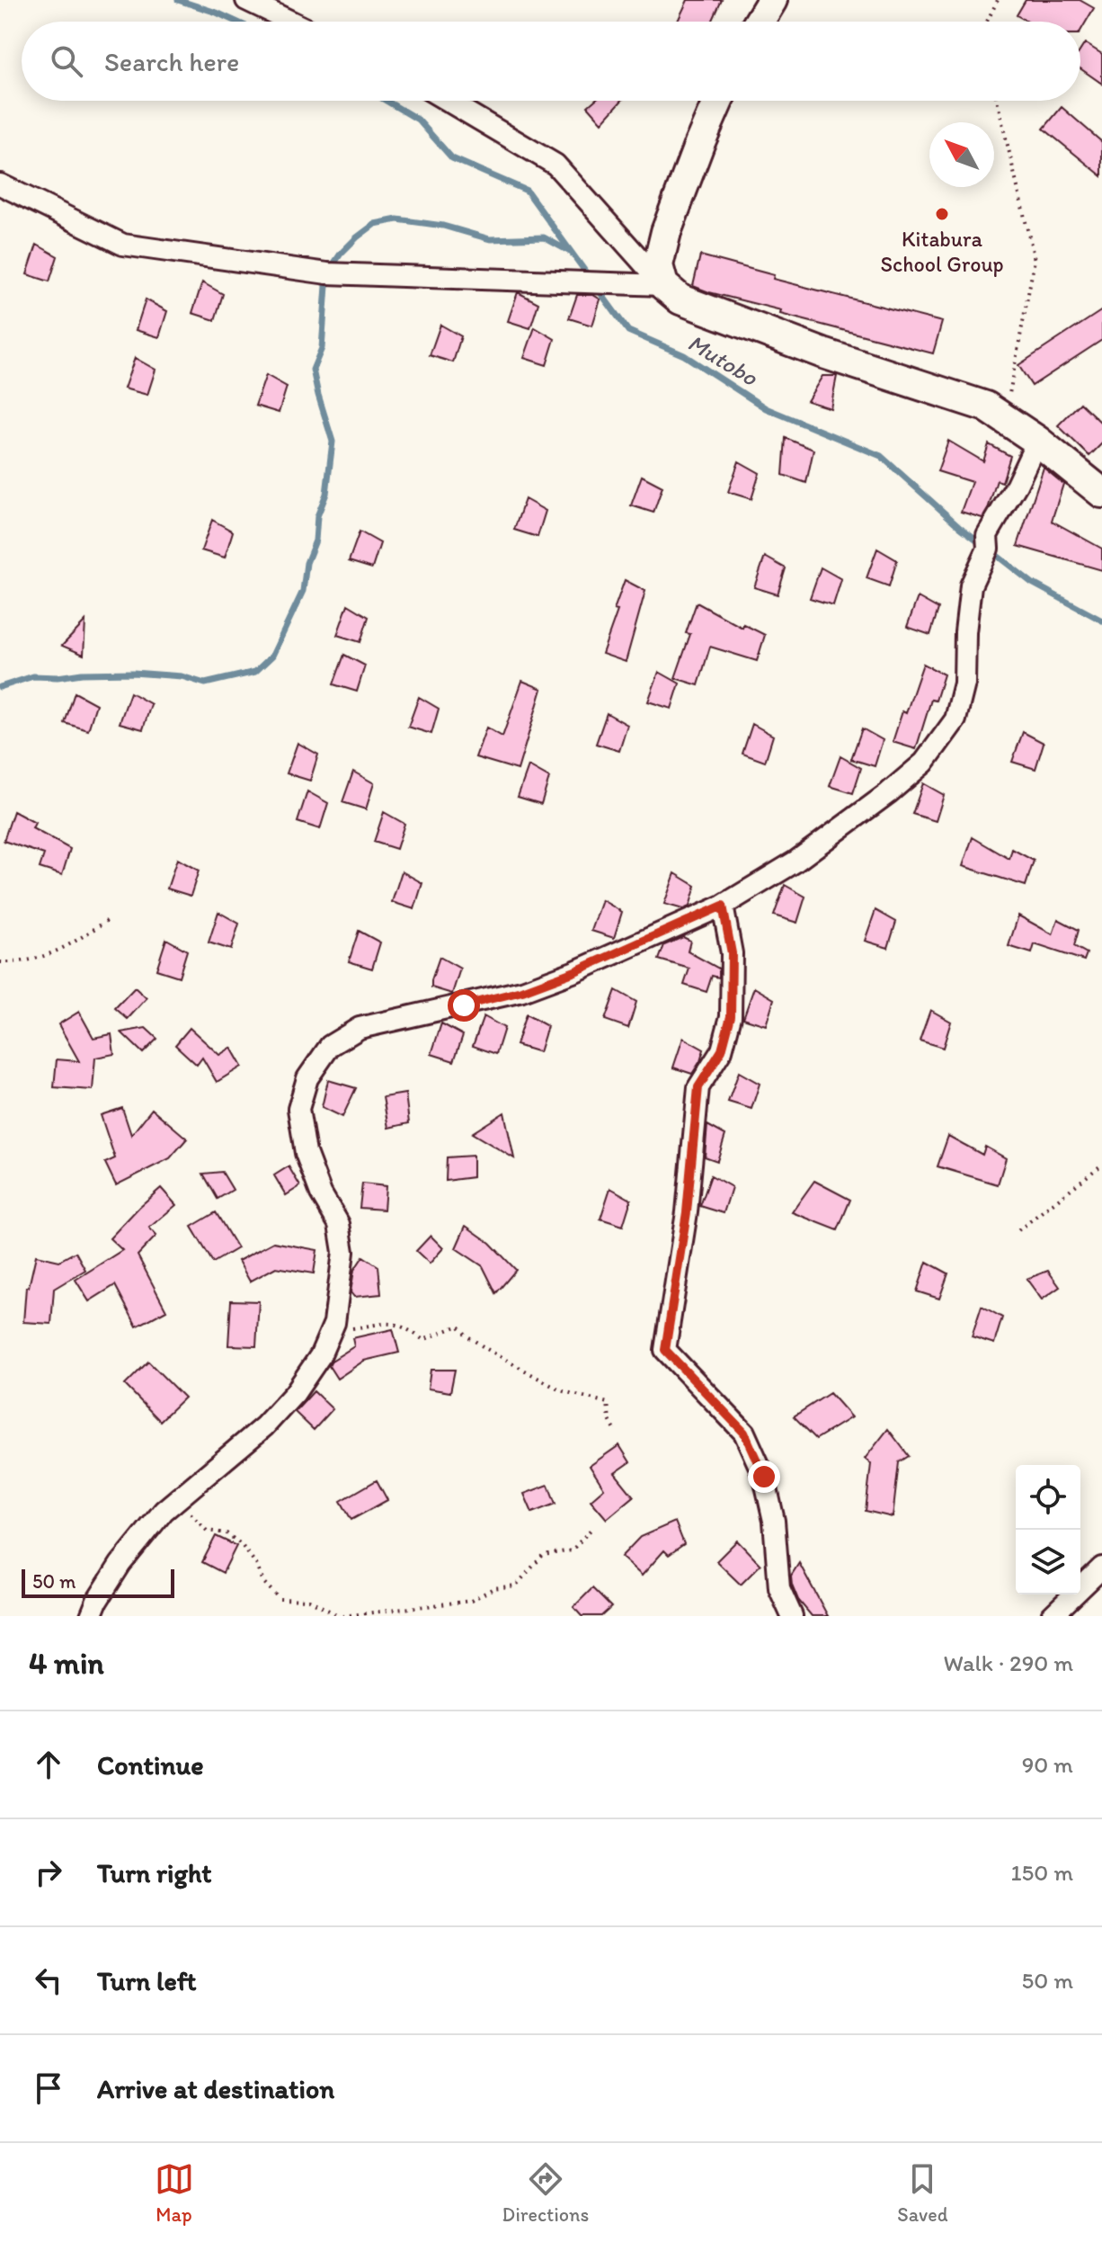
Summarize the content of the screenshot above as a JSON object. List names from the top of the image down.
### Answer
{
  "water": ["Mutobo"],
  "places": ["Kitabura School Group"],
  "scale_bar": "50 m",
  "north": "top left",
  "page": {
    "search": "Search here",
    "scale": "50 m",
    "heading": ["4 min", "Walk · 290 m"],
    "list": [
      ["Continue", "90 m"],
      ["Turn right", "150 m"],
      ["Turn left", "50 m"],
      "Arrive at destination"
    ],
    "nav": ["Map", "Directions", "Saved"]
  }
}
